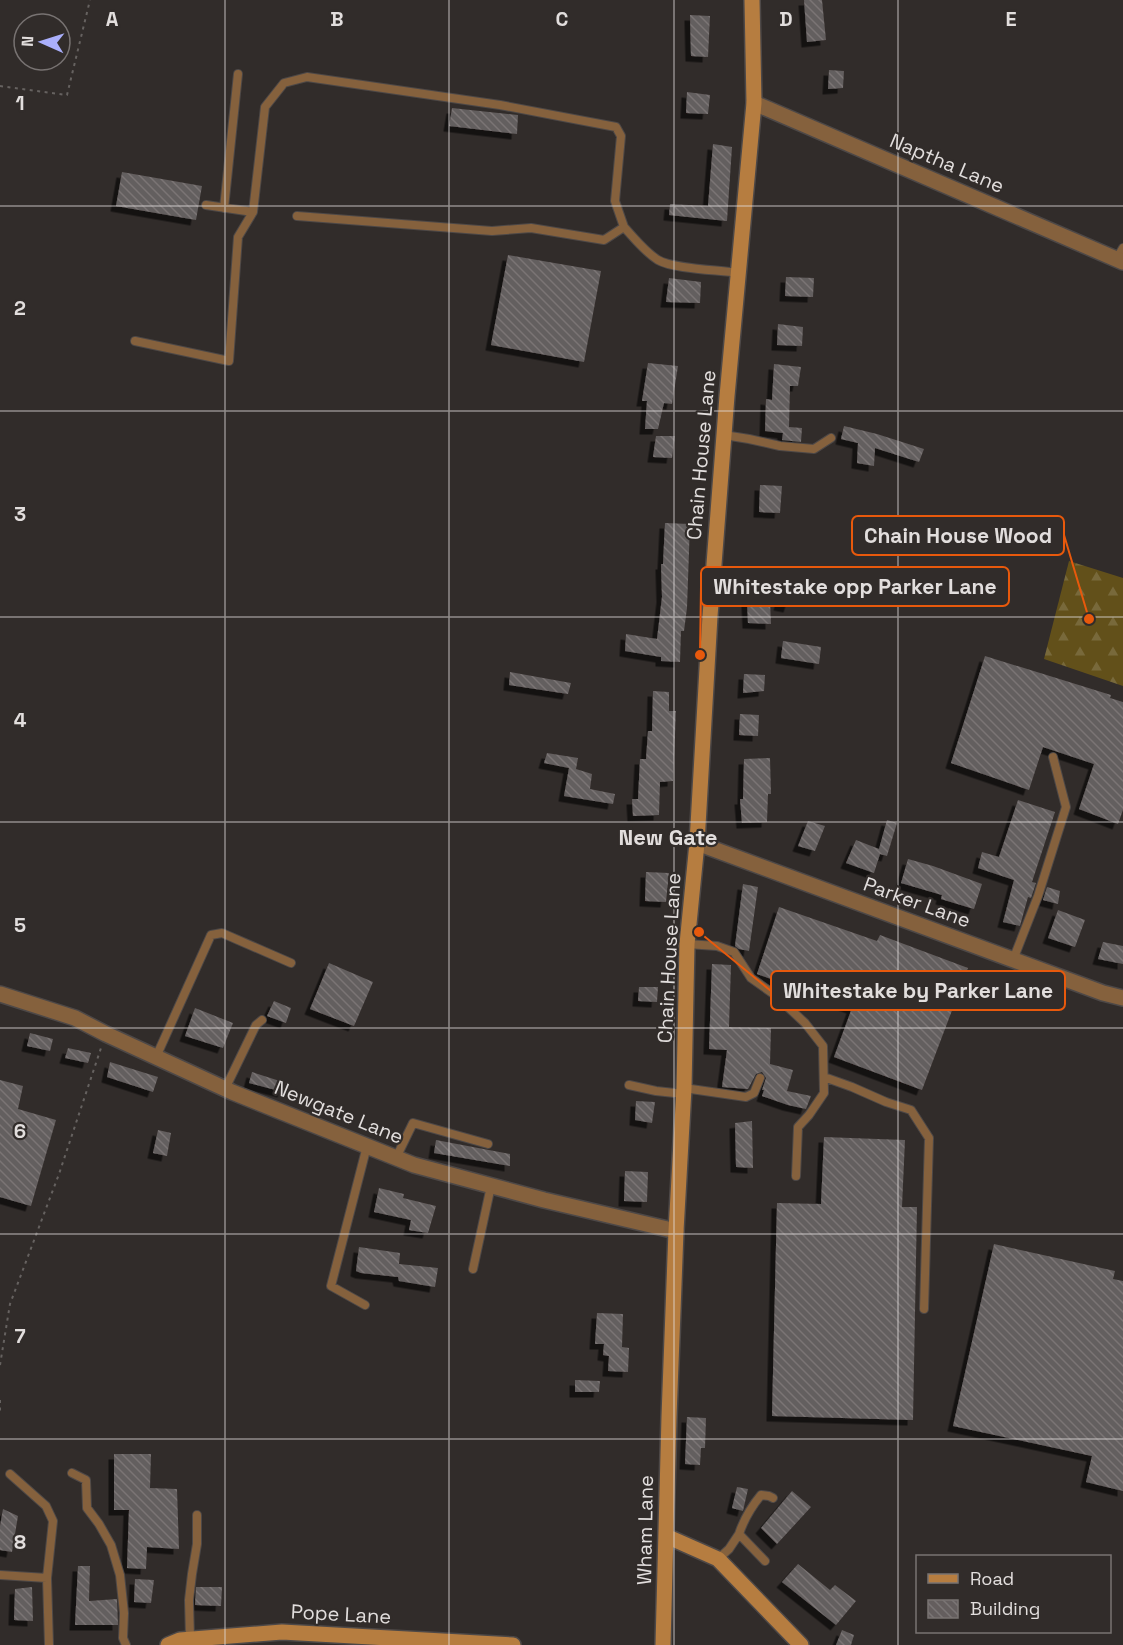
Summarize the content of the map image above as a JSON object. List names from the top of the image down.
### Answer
{
  "streets": {
    "street": [
      "Naptha Lane",
      "Chain House Lane",
      "Parker Lane",
      "Newgate Lane",
      "Wham Lane",
      "Pope Lane"
    ]
  },
  "crossings": [
    ["Naptha Lane", "Chain House Lane"],
    ["Chain House Lane", "Parker Lane"],
    ["Chain House Lane", "Newgate Lane"],
    ["Chain House Lane", "Wham Lane"]
  ],
  "districts": ["New Gate"],
  "places": ["Chain House Wood", "Whitestake opp Parker Lane", "Whitestake by Parker Lane"],
  "legend": ["Road", "Building"],
  "north": "left",
  "grid": {
    "columns": [
      "A",
      "B",
      "C",
      "D",
      "E"
    ],
    "rows": [
      "1",
      "2",
      "3",
      "4",
      "5",
      "6",
      "7",
      "8"
    ]
  }
}
